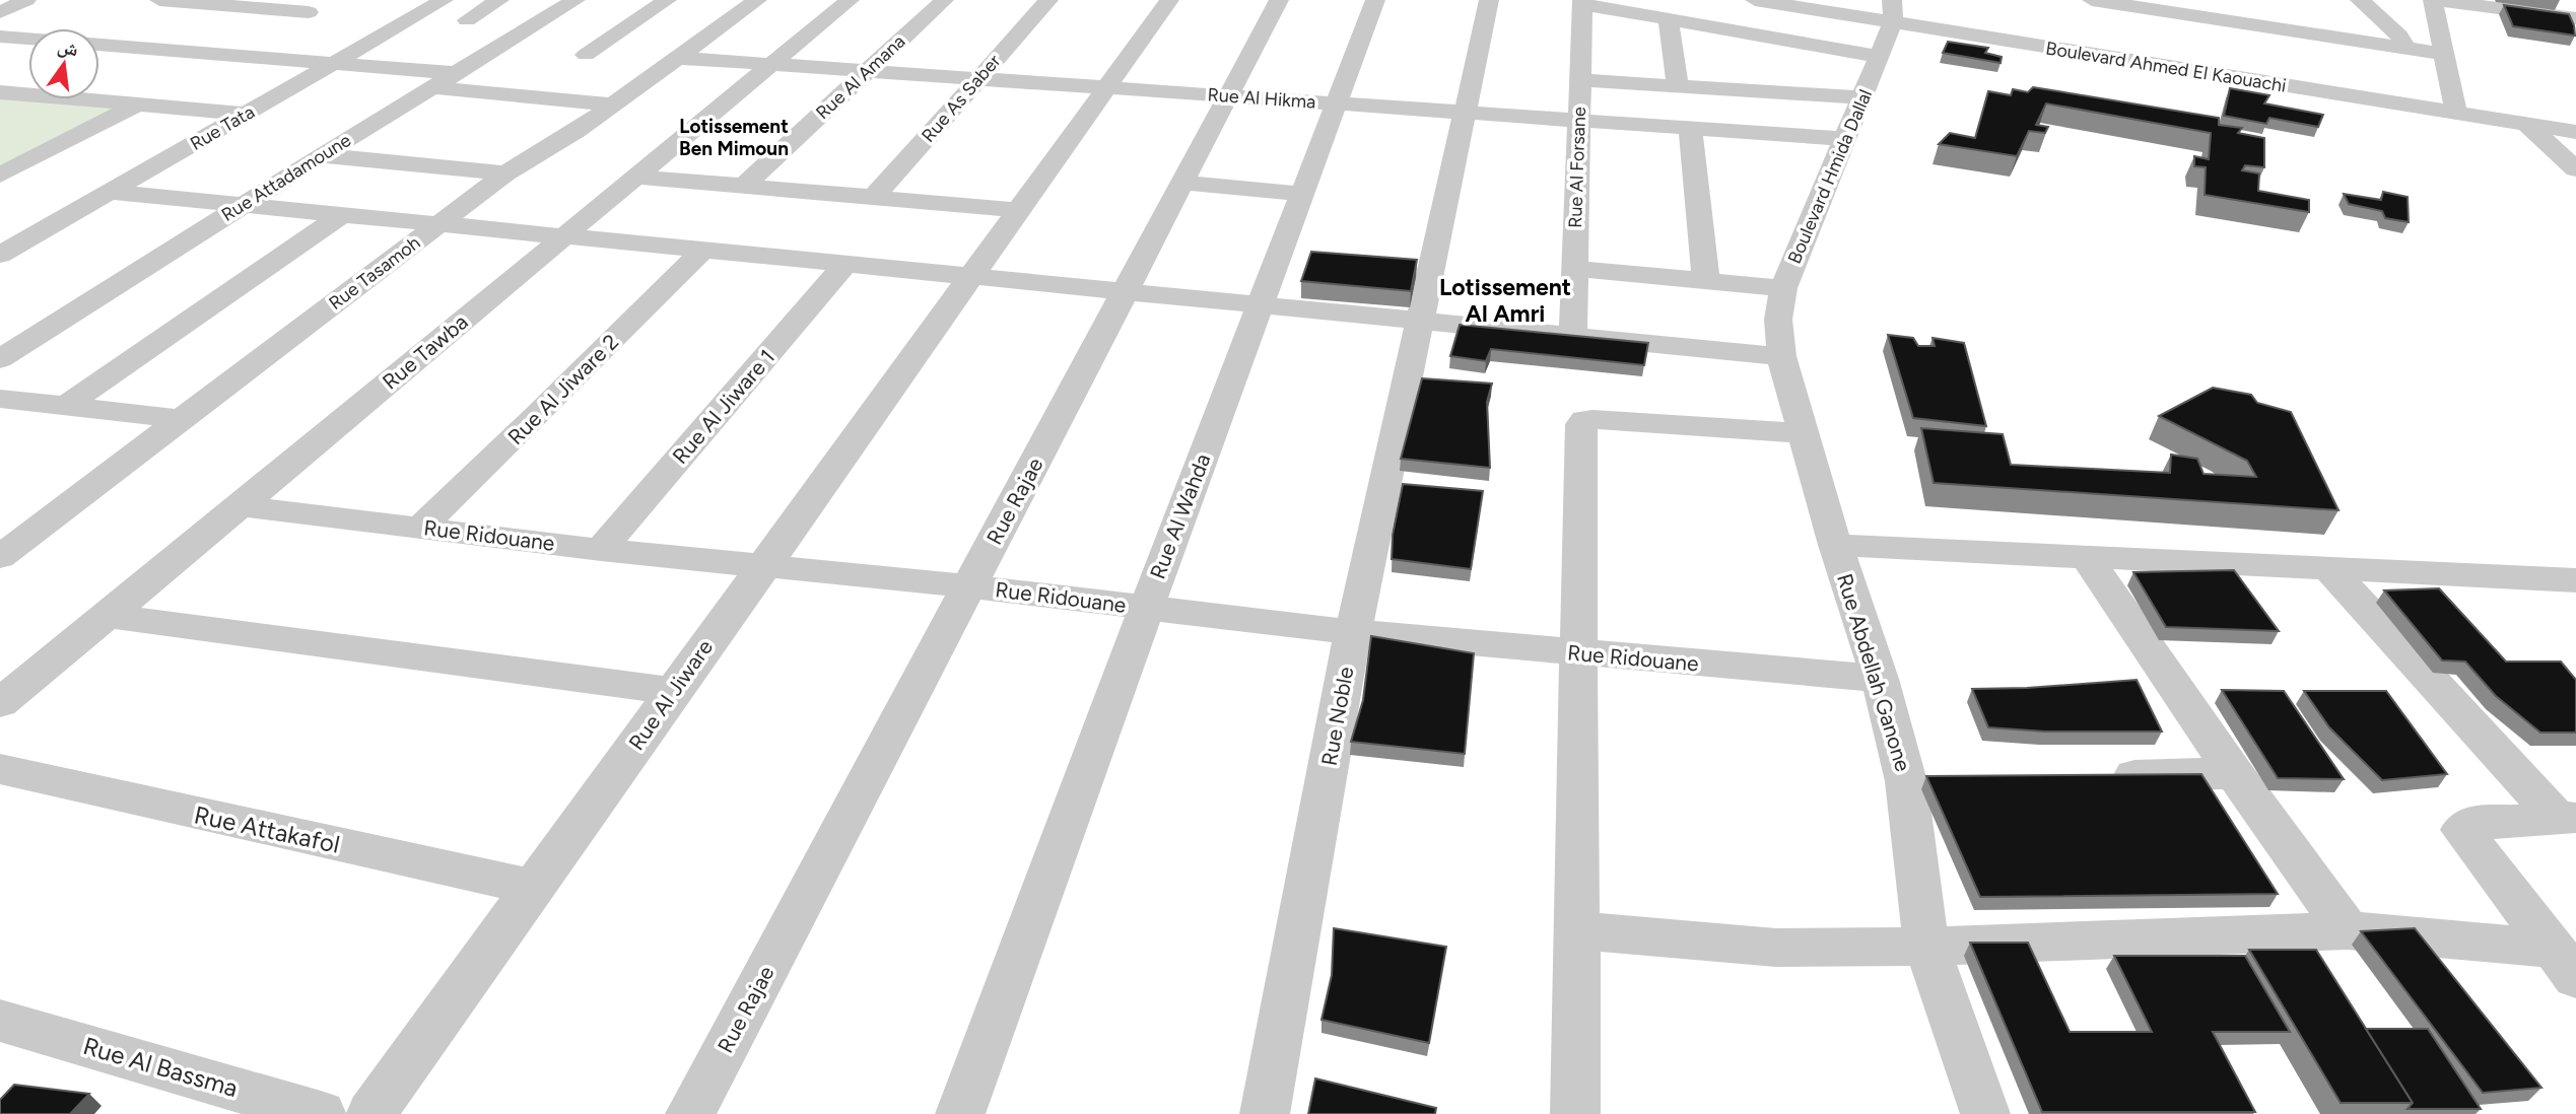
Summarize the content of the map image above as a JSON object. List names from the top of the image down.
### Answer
{
  "streets": {
    "street": [
      "Boulevard Ahmed El Kaouachi",
      "Rue Al Amana",
      "Rue As Saber",
      "Rue Al Hikma",
      "Rue Tata",
      "Rue Al Forsane",
      "Boulevard Hmida Dallal",
      "Rue Attadamoune",
      "Rue Tasamoh",
      "Rue Tawba",
      "Rue Al Jiware 2",
      "Rue Al Jiware 1",
      "Rue Rajae",
      "Rue Al Wahda",
      "Rue Ridouane",
      "Rue Abdellah Ganone",
      "Rue Al Jiware",
      "Rue Noble",
      "Rue Attakafol",
      "Rue Al Bassma"
    ]
  },
  "crossings": [
    ["Boulevard Ahmed El Kaouachi", "Boulevard Hmida Dallal"],
    ["Rue Al Amana", "Rue Al Hikma"],
    ["Rue As Saber", "Rue Al Hikma"],
    ["Rue Al Hikma", "Rue Al Forsane"],
    ["Rue Al Hikma", "Boulevard Hmida Dallal"],
    ["Rue Al Hikma", "Rue Tasamoh"],
    ["Rue Al Hikma", "Rue Tawba"],
    ["Rue Al Hikma", "Rue Rajae"],
    ["Rue Al Hikma", "Rue Al Wahda"],
    ["Rue Al Hikma", "Rue Al Jiware"],
    ["Rue Al Hikma", "Rue Noble"],
    ["Boulevard Hmida Dallal", "Rue Abdellah Ganone"],
    ["Rue Tawba", "Rue Ridouane"],
    ["Rue Al Jiware 2", "Rue Ridouane"],
    ["Rue Al Jiware 1", "Rue Ridouane"],
    ["Rue Rajae", "Rue Ridouane"],
    ["Rue Al Wahda", "Rue Ridouane"],
    ["Rue Ridouane", "Rue Abdellah Ganone"],
    ["Rue Ridouane", "Rue Al Jiware"],
    ["Rue Ridouane", "Rue Noble"],
    ["Rue Al Jiware", "Rue Attakafol"]
  ],
  "districts": ["Lotissement Ben Mimoun", "Lotissement Al Amri"],
  "north": "top"
}
